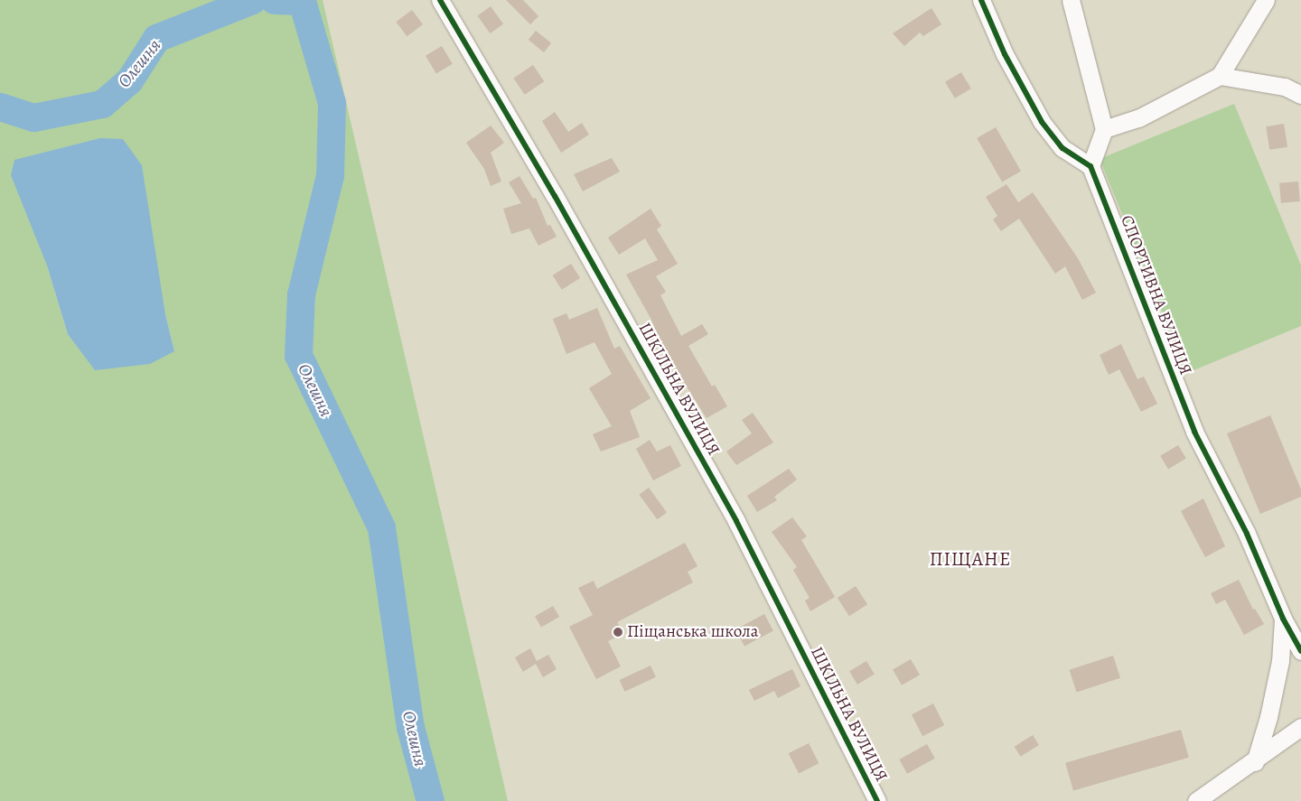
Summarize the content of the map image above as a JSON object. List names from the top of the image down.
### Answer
{
  "streets": {
    "street": ["СПОРТИВНА ВУЛИЦЯ", "ШКІЛЬНА ВУЛИЦЯ"]
  },
  "districts": ["ПІЩАНЕ"],
  "water": ["Олешня"],
  "places": ["Піщанська школа"]
}
